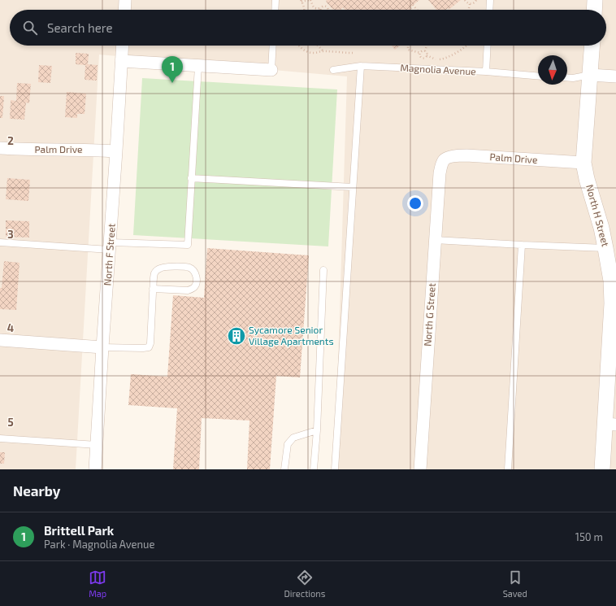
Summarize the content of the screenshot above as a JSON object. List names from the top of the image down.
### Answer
{
  "streets": {
    "street": [
      "Palm Drive",
      "North H Street",
      "North F Street",
      "North G Street"
    ],
    "lane": ["Magnolia Avenue"]
  },
  "crossings": [
    ["Palm Drive", "North H Street"],
    ["Palm Drive", "North F Street"],
    ["Palm Drive", "North G Street"]
  ],
  "places": {
    "building": ["Sycamore Senior Village Apartments"]
  },
  "north": "bottom",
  "page": {
    "search": "Search here",
    "pins": "1",
    "heading": "Nearby",
    "list": [
      {
        "mark": "1",
        "name": "Brittell Park",
        "note": "Park · Magnolia Avenue",
        "value": "150 m"
      }
    ],
    "nav": ["Map", "Directions", "Saved"]
  },
  "grid": {
    "rows": [
      "2",
      "3",
      "4",
      "5"
    ]
  }
}
